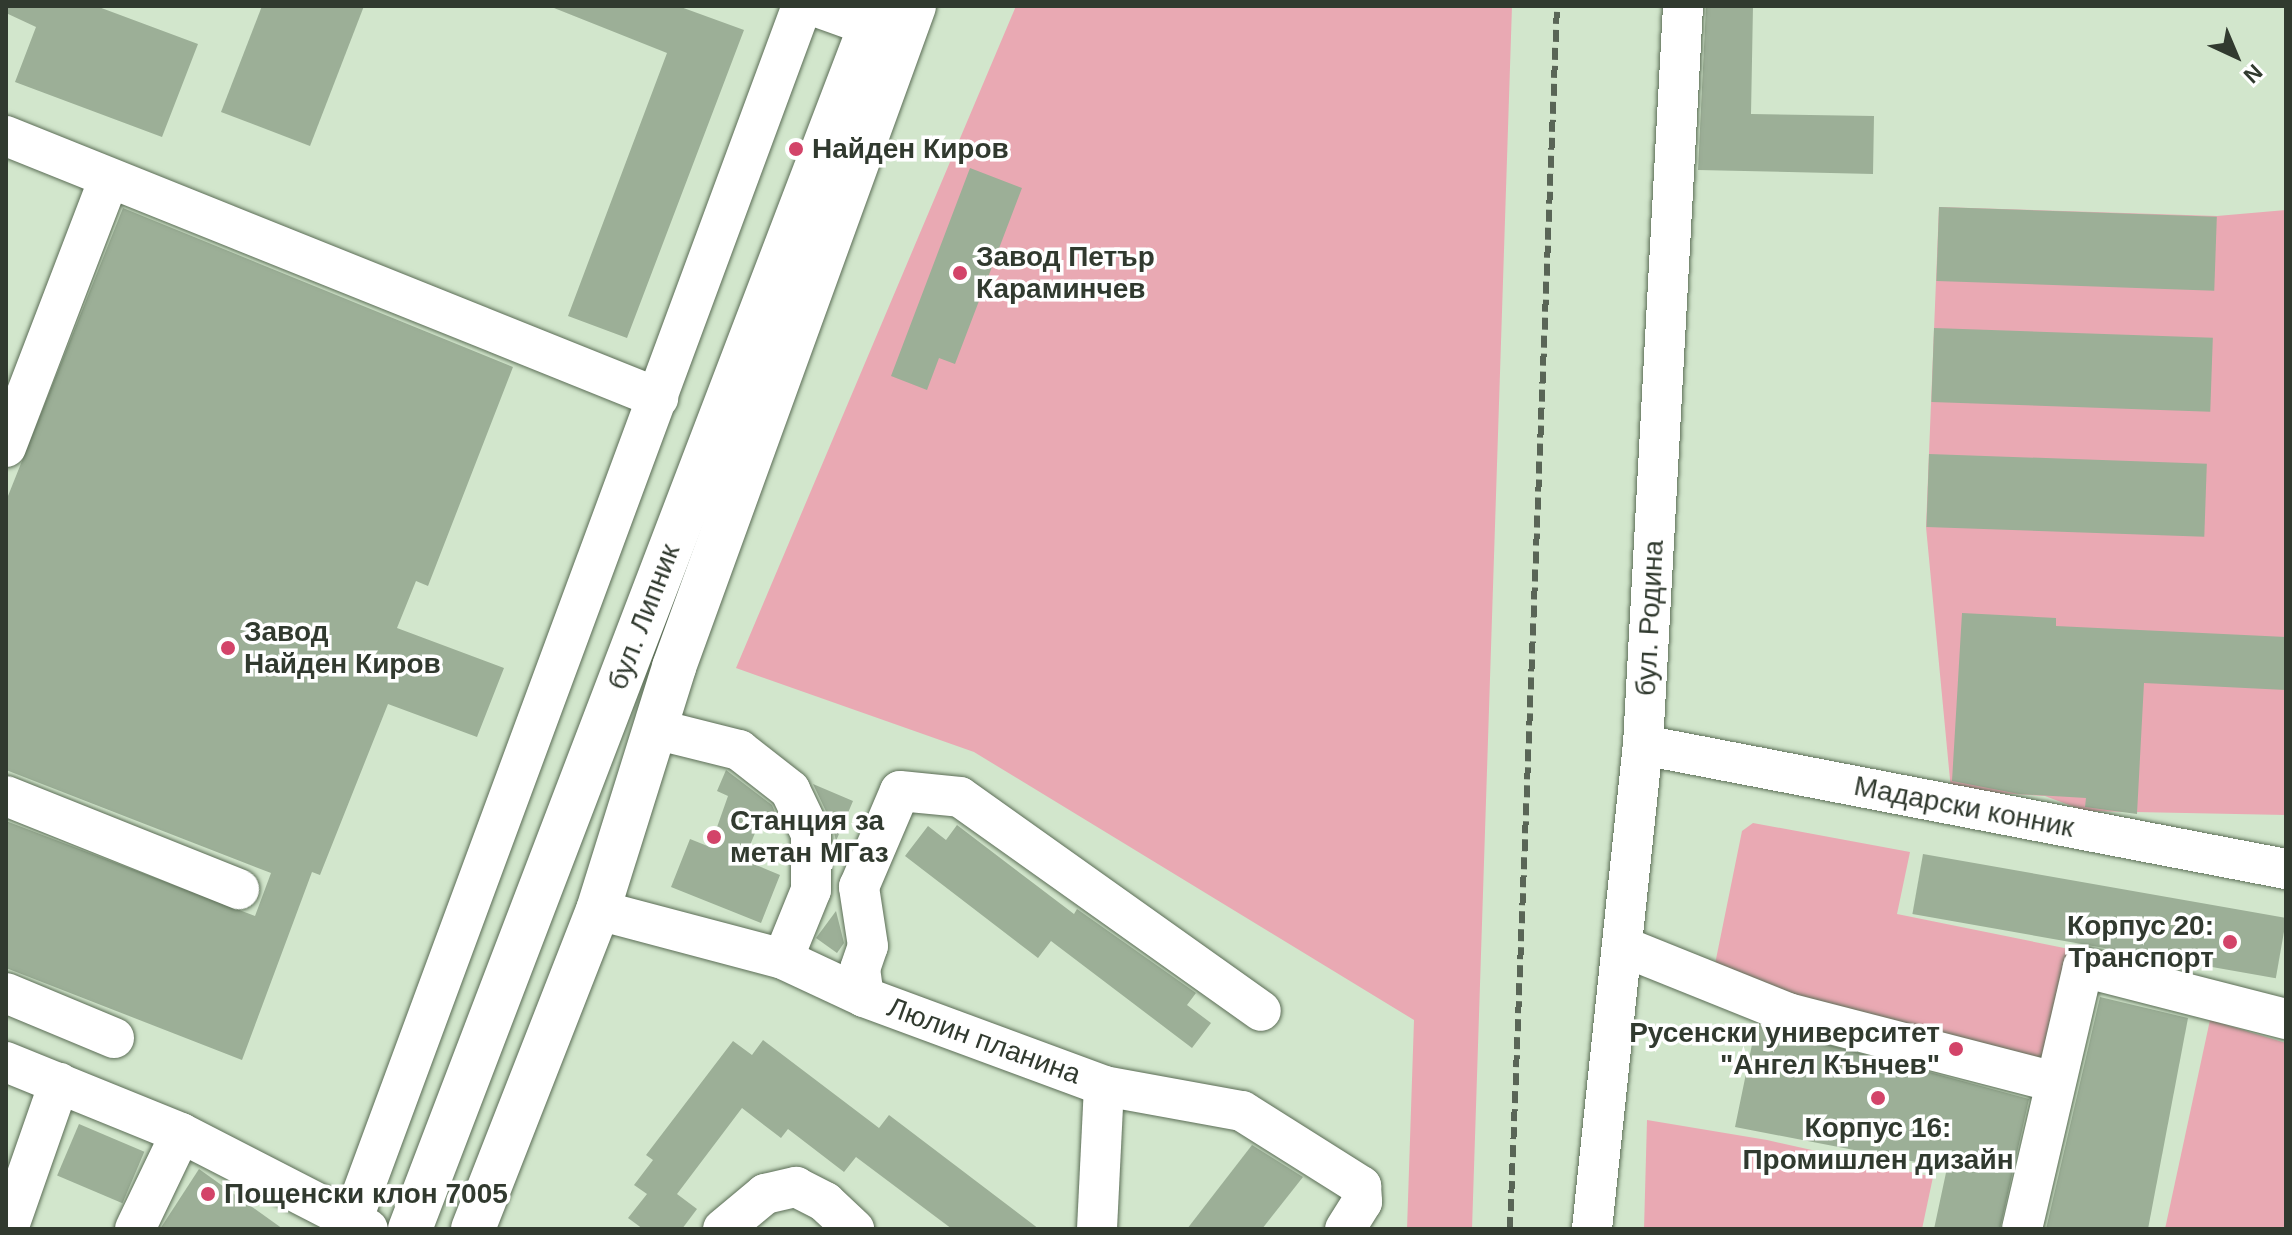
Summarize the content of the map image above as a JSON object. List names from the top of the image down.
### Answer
{
  "streets": {
    "main road": ["бул. Липник"],
    "street": ["бул. Родина", "Мадарски конник", "Люлин планина"]
  },
  "crossings": [
    ["бул. Липник", "Люлин планина"],
    ["бул. Родина", "Мадарски конник"]
  ],
  "places": [
    "Найден Киров",
    "Завод Петър Караминчев",
    "Завод Найден Киров",
    "Станция за метан МГаз",
    "Корпус 20: Транспорт",
    "Русенски университет \"Ангел Кънчев\"",
    "Корпус 16: Промишлен дизайн",
    "Пощенски клон 7005"
  ],
  "north": "bottom right"
}
